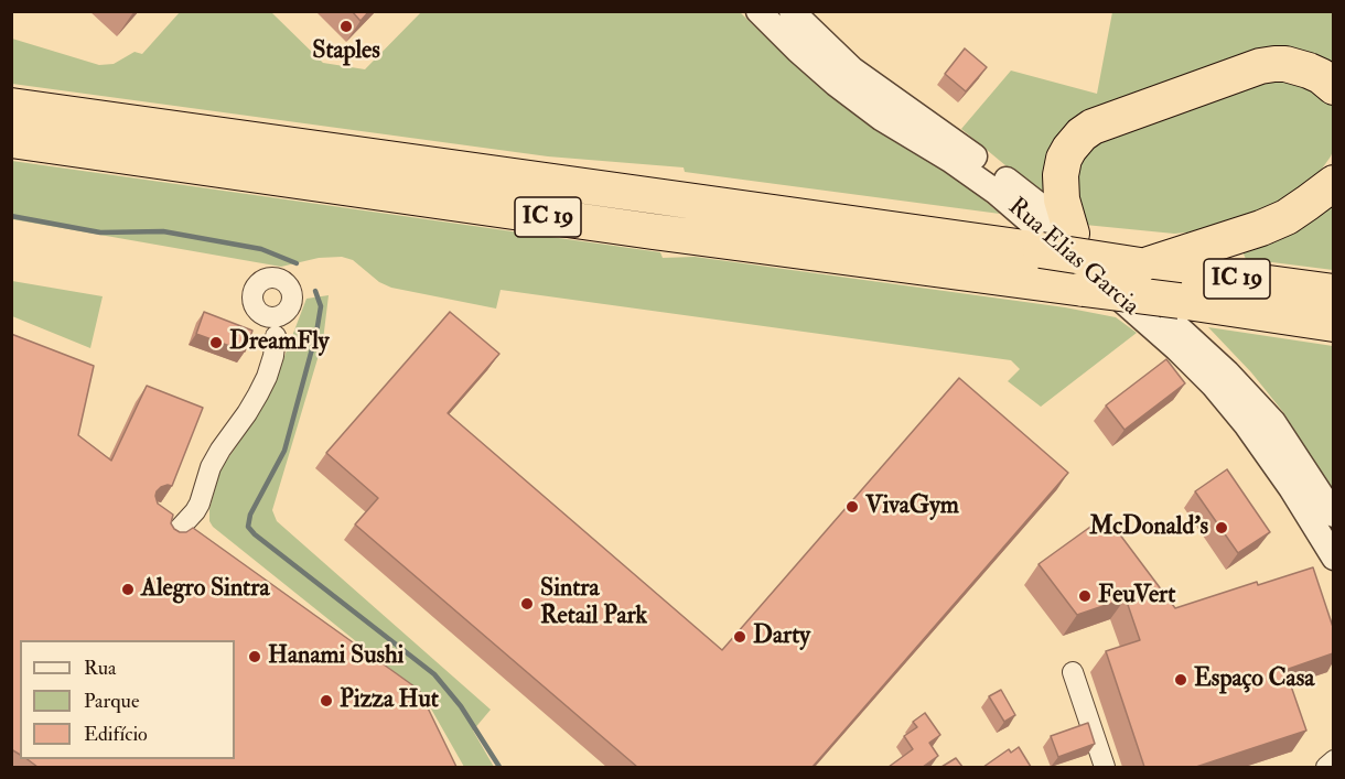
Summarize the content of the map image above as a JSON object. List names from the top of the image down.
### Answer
{
  "streets": {
    "highway": ["IC 19"],
    "street": ["Rua Elias Garcia"]
  },
  "places": [
    "Staples",
    "DreamFly",
    "VivaGym",
    "McDonald's",
    "Alegro Sintra",
    "FeuVert",
    "Sintra Retail Park",
    "Darty",
    "Hanami Sushi",
    "Espaço Casa",
    "Pizza Hut"
  ],
  "legend": ["Rua", "Parque", "Edifício"]
}
